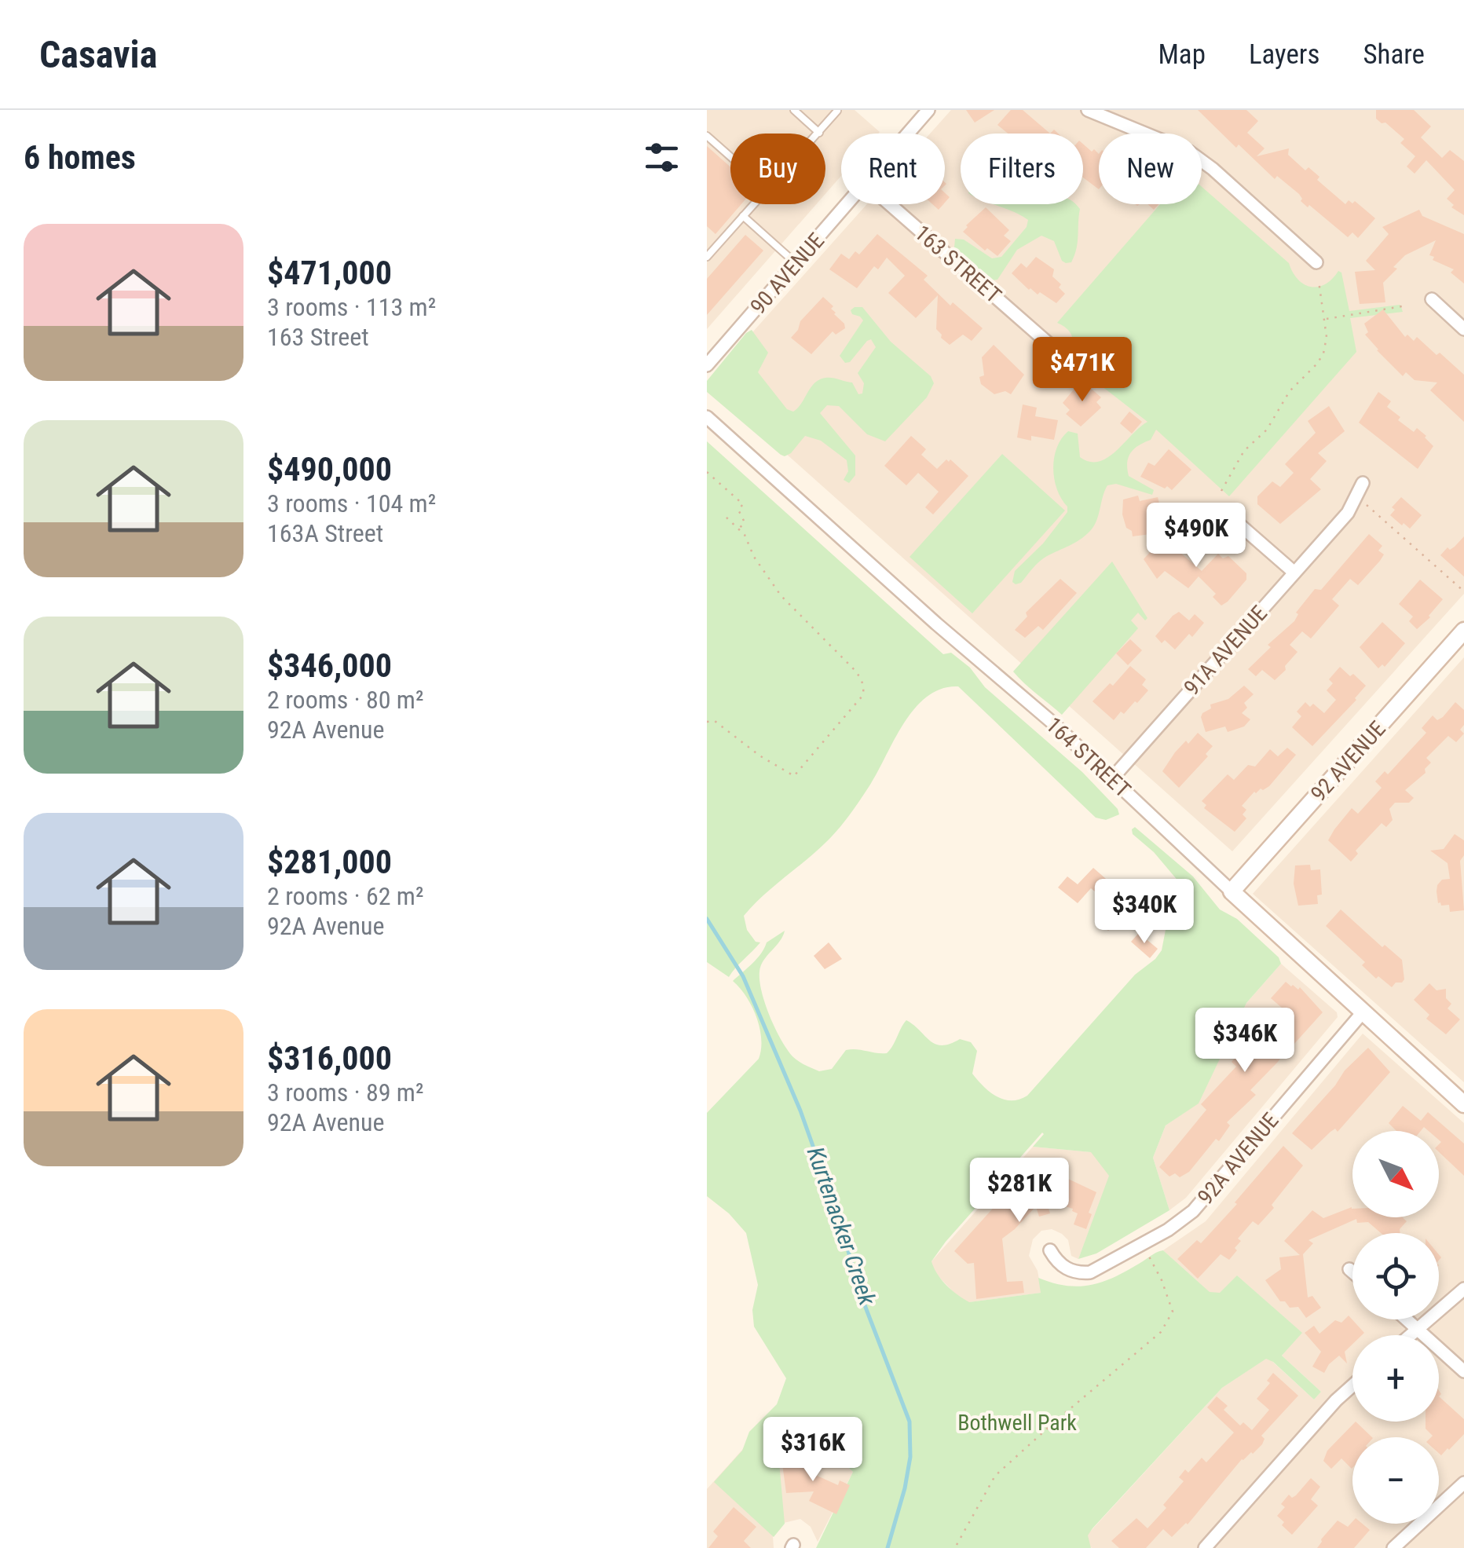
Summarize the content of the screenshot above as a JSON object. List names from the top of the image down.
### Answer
{
  "streets": {
    "street": [
      "163 STREET",
      "90 AVENUE",
      "91A AVENUE",
      "164 STREET",
      "92 AVENUE",
      "92A AVENUE"
    ]
  },
  "crossings": [
    ["91A AVENUE", "164 STREET"],
    ["164 STREET", "92 AVENUE"],
    ["164 STREET", "92A AVENUE"]
  ],
  "water": ["Kurtenacker Creek"],
  "parks": ["Bothwell Park"],
  "north": "bottom right",
  "page": {
    "header": "Casavia",
    "nav": ["Map", "Layers", "Share"],
    "heading": "6 homes",
    "chip": [
      "Buy",
      "Rent",
      "Filters",
      "New"
    ],
    "list": [
      {
        "name": "$471,000",
        "note": "3 rooms · 113 m² · 163 Street"
      },
      {
        "name": "$490,000",
        "note": "3 rooms · 104 m² · 163A Street"
      },
      {
        "name": "$346,000",
        "note": "2 rooms · 80 m² · 92A Avenue"
      },
      {
        "name": "$281,000",
        "note": "2 rooms · 62 m² · 92A Avenue"
      },
      {
        "name": "$316,000",
        "note": "3 rooms · 89 m² · 92A Avenue"
      }
    ],
    "price": [
      "$471K",
      "$490K",
      "$340K",
      "$346K",
      "$281K",
      "$316K"
    ],
    "map_buttons": ["+", "−"]
  }
}
